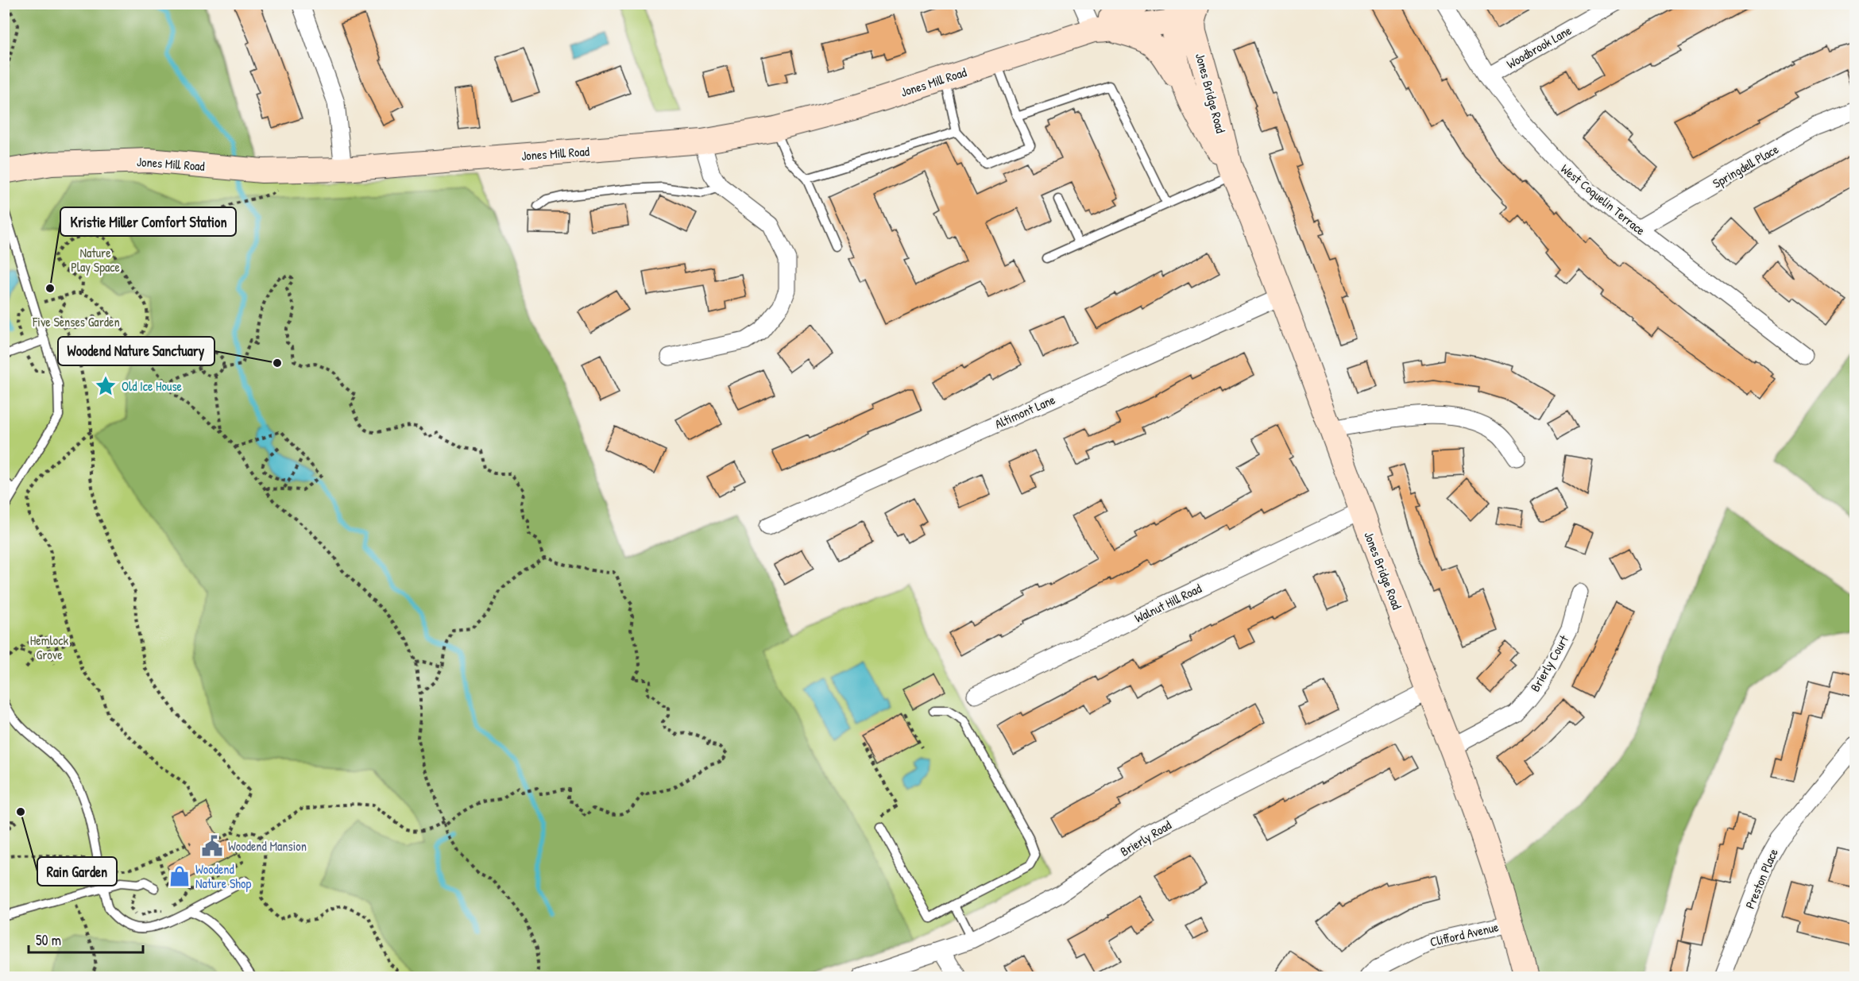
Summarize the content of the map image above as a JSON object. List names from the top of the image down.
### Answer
{
  "streets": {
    "main road": ["Jones Mill Road", "Jones Bridge Road"],
    "street": [
      "Woodbrook Lane",
      "Springdell Place",
      "West Coquelin Terrace",
      "Altimont Lane",
      "Walnut Hill Road",
      "Brierly Court",
      "Brierly Road",
      "Preston Place",
      "Clifford Avenue"
    ]
  },
  "crossings": [
    ["Woodbrook Lane", "West Coquelin Terrace"],
    ["Jones Mill Road", "Jones Bridge Road"],
    ["Jones Bridge Road", "Altimont Lane"],
    ["Jones Bridge Road", "Walnut Hill Road"],
    ["Jones Bridge Road", "Brierly Court"],
    ["Jones Bridge Road", "Brierly Road"],
    ["Jones Bridge Road", "Clifford Avenue"],
    ["Springdell Place", "West Coquelin Terrace"]
  ],
  "parks": ["Nature Play Space", "Five Senses Garden", "Hemlock Grove"],
  "places": {
    "other": ["Kristie Miller Comfort Station", "Woodend Nature Sanctuary", "Rain Garden"],
    "place": ["Old Ice House"],
    "public building": ["Woodend Mansion"],
    "shop": ["Woodend Nature Shop"]
  },
  "scale_bar": "50 m"
}
